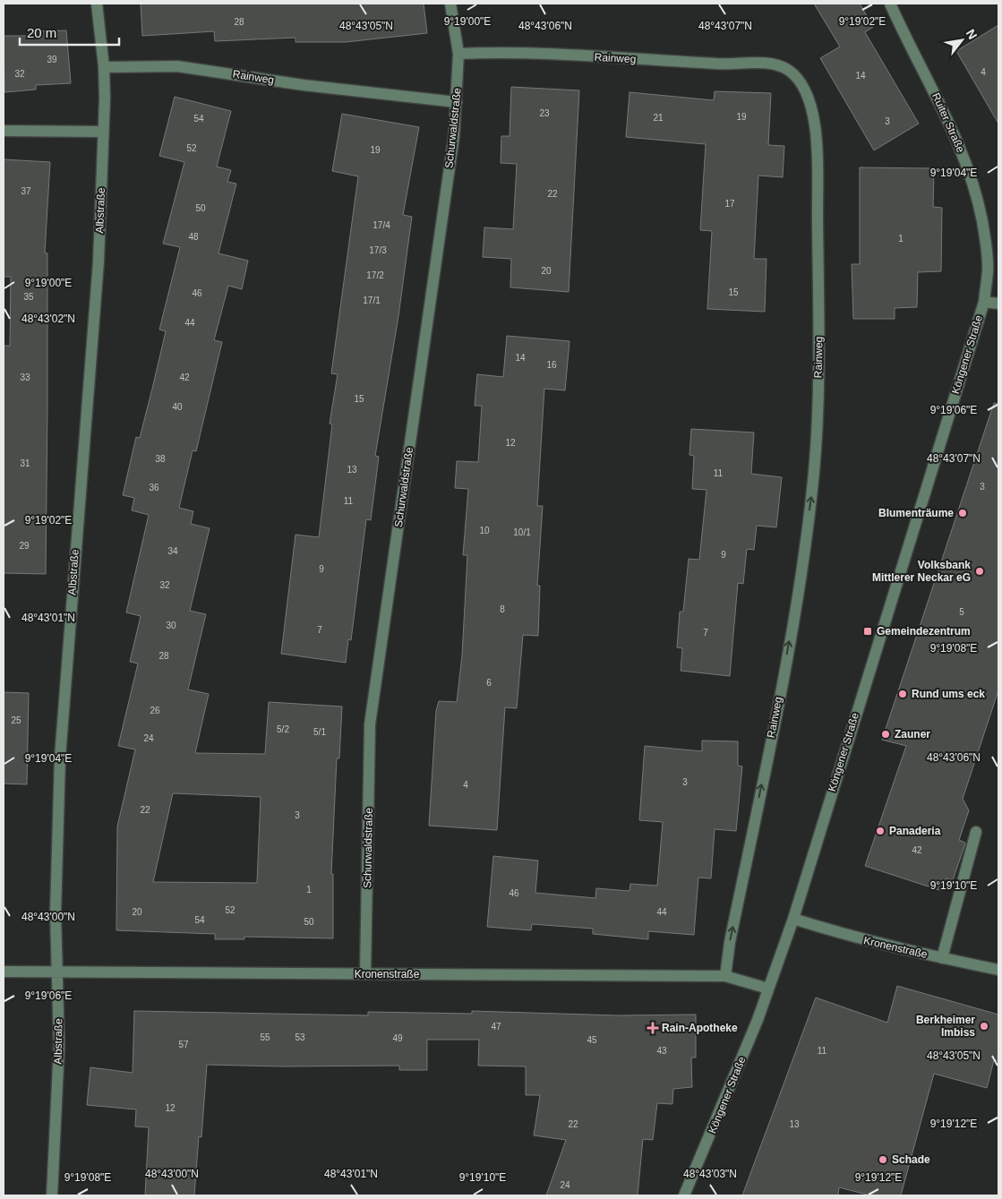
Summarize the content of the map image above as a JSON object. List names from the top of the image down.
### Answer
{
  "streets": {
    "street": [
      "Rainweg",
      "Ruiter Straße",
      "Schurwaldstraße",
      "Albstraße",
      "Köngener Straße",
      "Kronenstraße"
    ]
  },
  "crossings": [
    ["Rainweg", "Schurwaldstraße"],
    ["Rainweg", "Albstraße"],
    ["Rainweg", "Kronenstraße"],
    ["Ruiter Straße", "Köngener Straße"],
    ["Schurwaldstraße", "Kronenstraße"],
    ["Albstraße", "Kronenstraße"],
    ["Köngener Straße", "Kronenstraße"]
  ],
  "places": {
    "other": [
      "Blumenträume",
      "Volksbank Mittlerer Neckar eG",
      "Rund ums eck",
      "Zauner",
      "Panaderia",
      "Berkheimer Imbiss",
      "Schade"
    ],
    "transit": ["Gemeindezentrum"],
    "health": ["Rain-Apotheke"]
  },
  "house_numbers": [
    "28",
    "39",
    "4",
    "32",
    "14",
    "23",
    "19",
    "21",
    "54",
    "3",
    "52",
    "19",
    "37",
    "22",
    "17",
    "50",
    "17/4",
    "48",
    "1",
    "17/3",
    "20",
    "17/2",
    "15",
    "46",
    "35",
    "17/1",
    "44",
    "14",
    "16",
    "33",
    "42",
    "15",
    "40",
    "12",
    "38",
    "31",
    "13",
    "11",
    "3",
    "36",
    "11",
    "10",
    "10/1",
    "29",
    "34",
    "9",
    "9",
    "32",
    "8",
    "5",
    "30",
    "7",
    "7",
    "28",
    "6",
    "26",
    "25",
    "5/2",
    "5/1",
    "24",
    "3",
    "4",
    "22",
    "3",
    "42",
    "1",
    "46",
    "52",
    "20",
    "44",
    "54",
    "50",
    "47",
    "55",
    "53",
    "49",
    "45",
    "57",
    "43",
    "11",
    "12",
    "22",
    "13",
    "24"
  ],
  "scale_bar": "20 m",
  "north": "top right",
  "coordinates": [
    "9°19'00\"E",
    "9°19'02\"E",
    "48°43'05\"N",
    "48°43'06\"N",
    "48°43'07\"N",
    "9°19'04\"E",
    "48°43'02\"N",
    "9°19'06\"E",
    "48°43'01\"N",
    "9°19'08\"E",
    "9°19'10\"E",
    "48°43'00\"N",
    "9°19'12\"E",
    "48°43'03\"N"
  ]
}
